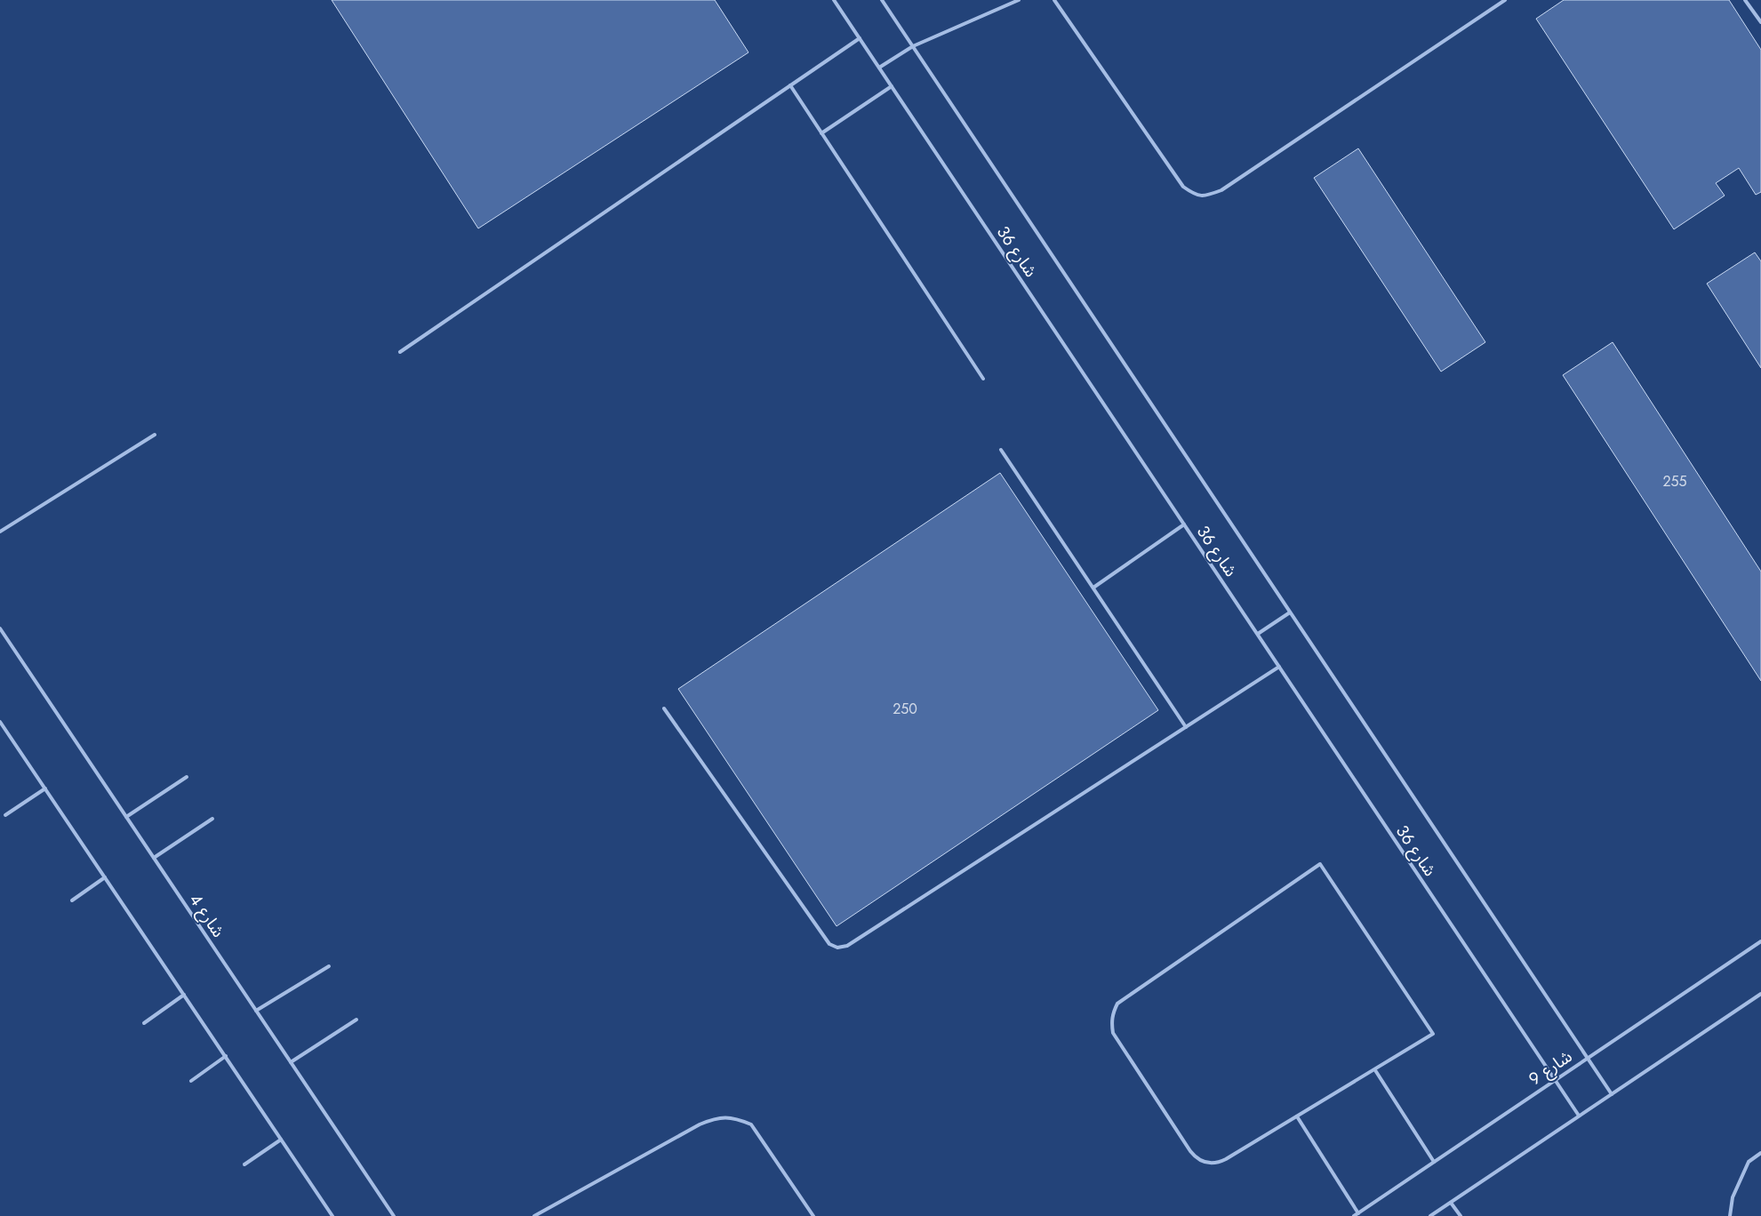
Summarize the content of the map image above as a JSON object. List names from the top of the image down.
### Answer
{
  "streets": {
    "lane": ["شارع 36", "شارع 4", "شارع 9"]
  },
  "crossings": [
    ["شارع 36", "شارع 9"]
  ],
  "house_numbers": ["255", "250"]
}
